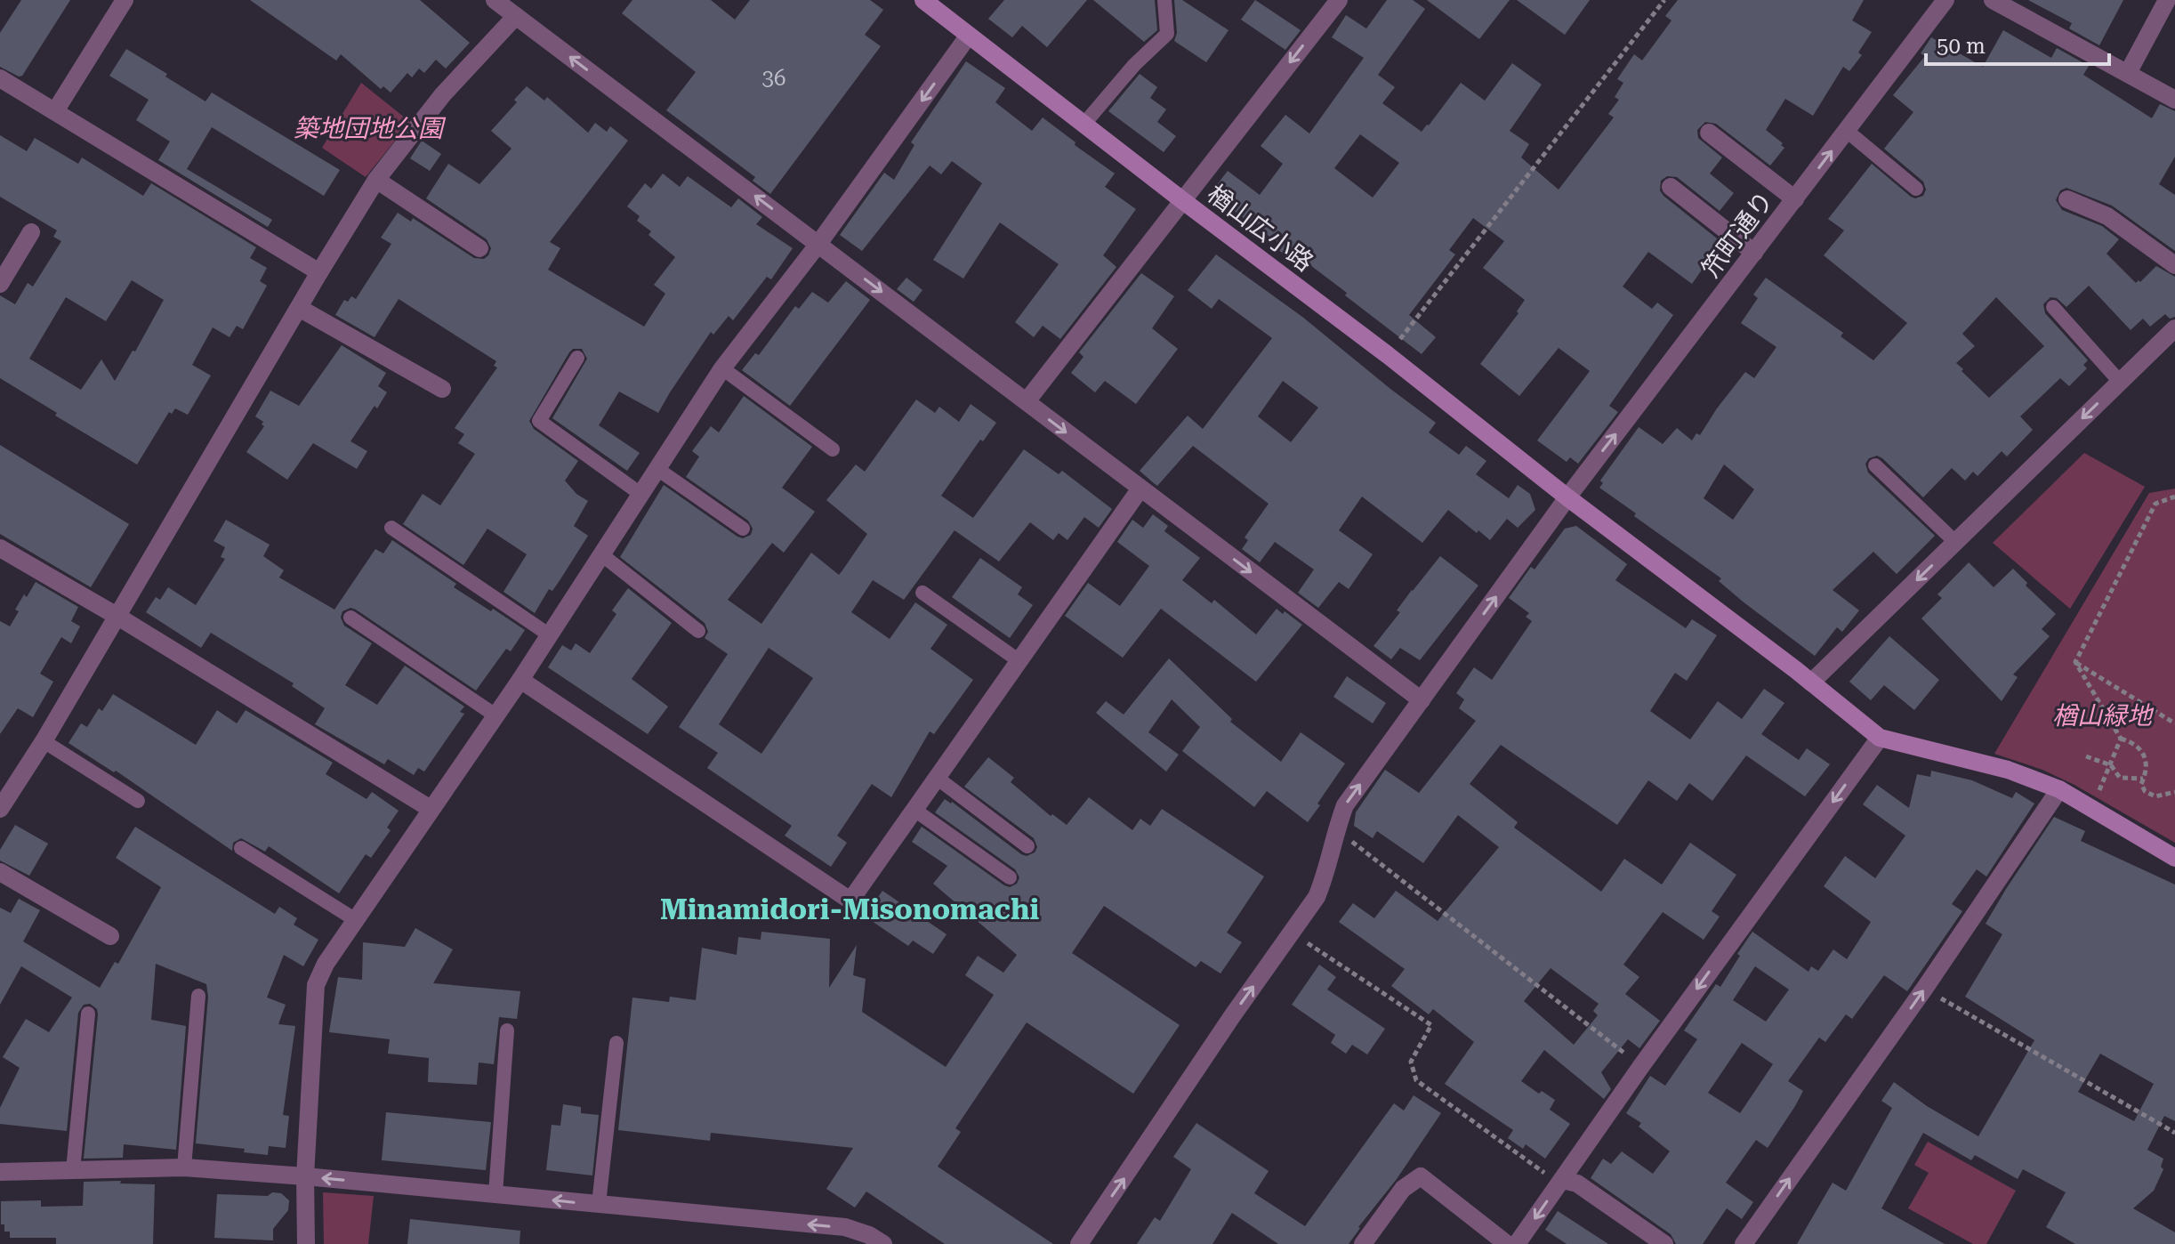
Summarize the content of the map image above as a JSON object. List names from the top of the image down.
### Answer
{
  "streets": {
    "street": ["楢山広小路", "笊町通り"]
  },
  "crossings": [
    ["楢山広小路", "笊町通り"]
  ],
  "one_way": ["笊町通り"],
  "districts": ["Minamidori-Misonomachi"],
  "parks": ["築地団地公園", "楢山緑地"],
  "house_numbers": ["36"],
  "scale_bar": "50 m"
}
